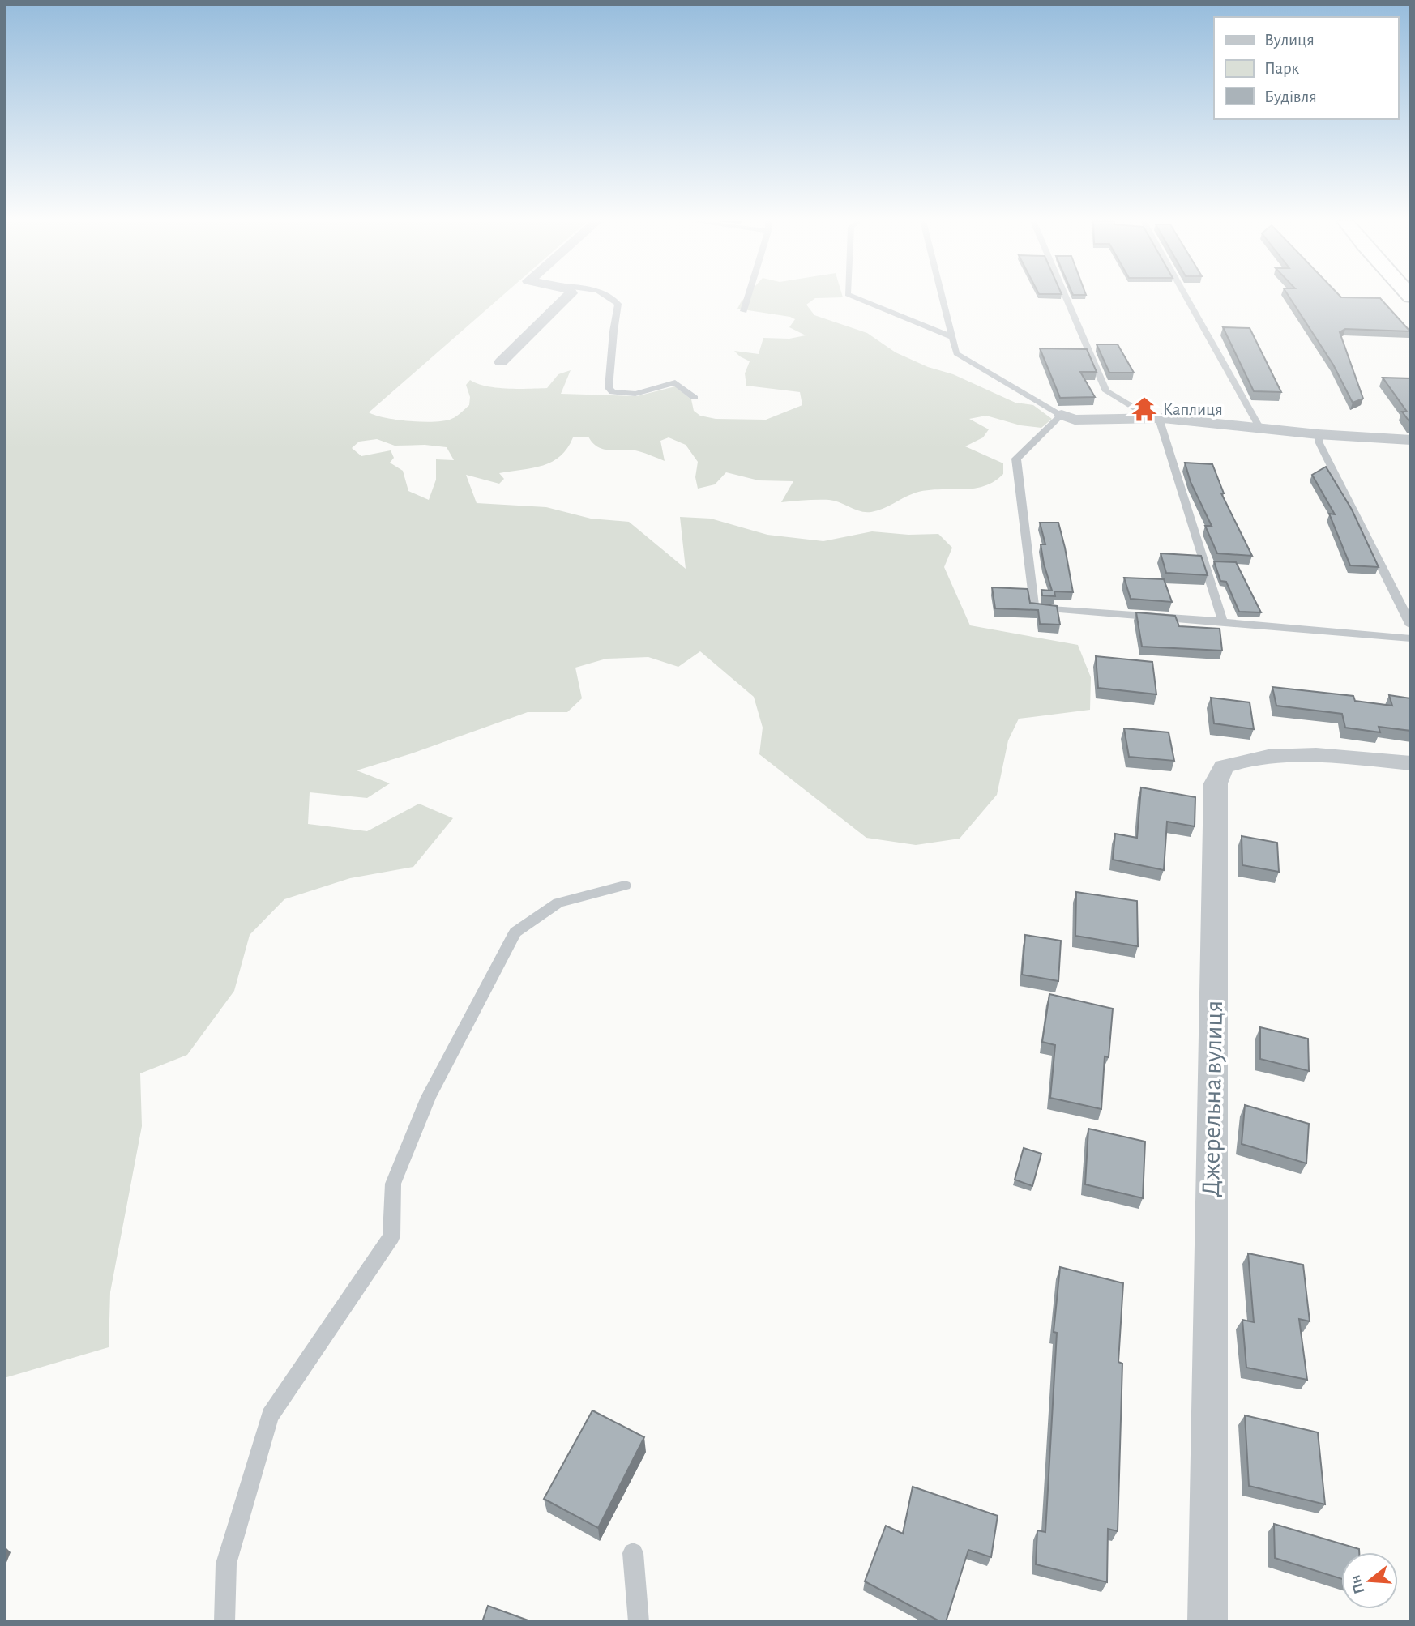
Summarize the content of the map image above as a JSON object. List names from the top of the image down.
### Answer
{
  "streets": {
    "street": ["Джерельна вулиця"]
  },
  "places": {
    "temple": ["Каплиця"]
  },
  "legend": ["Вулиця", "Парк", "Будівля"],
  "north": "left"
}
